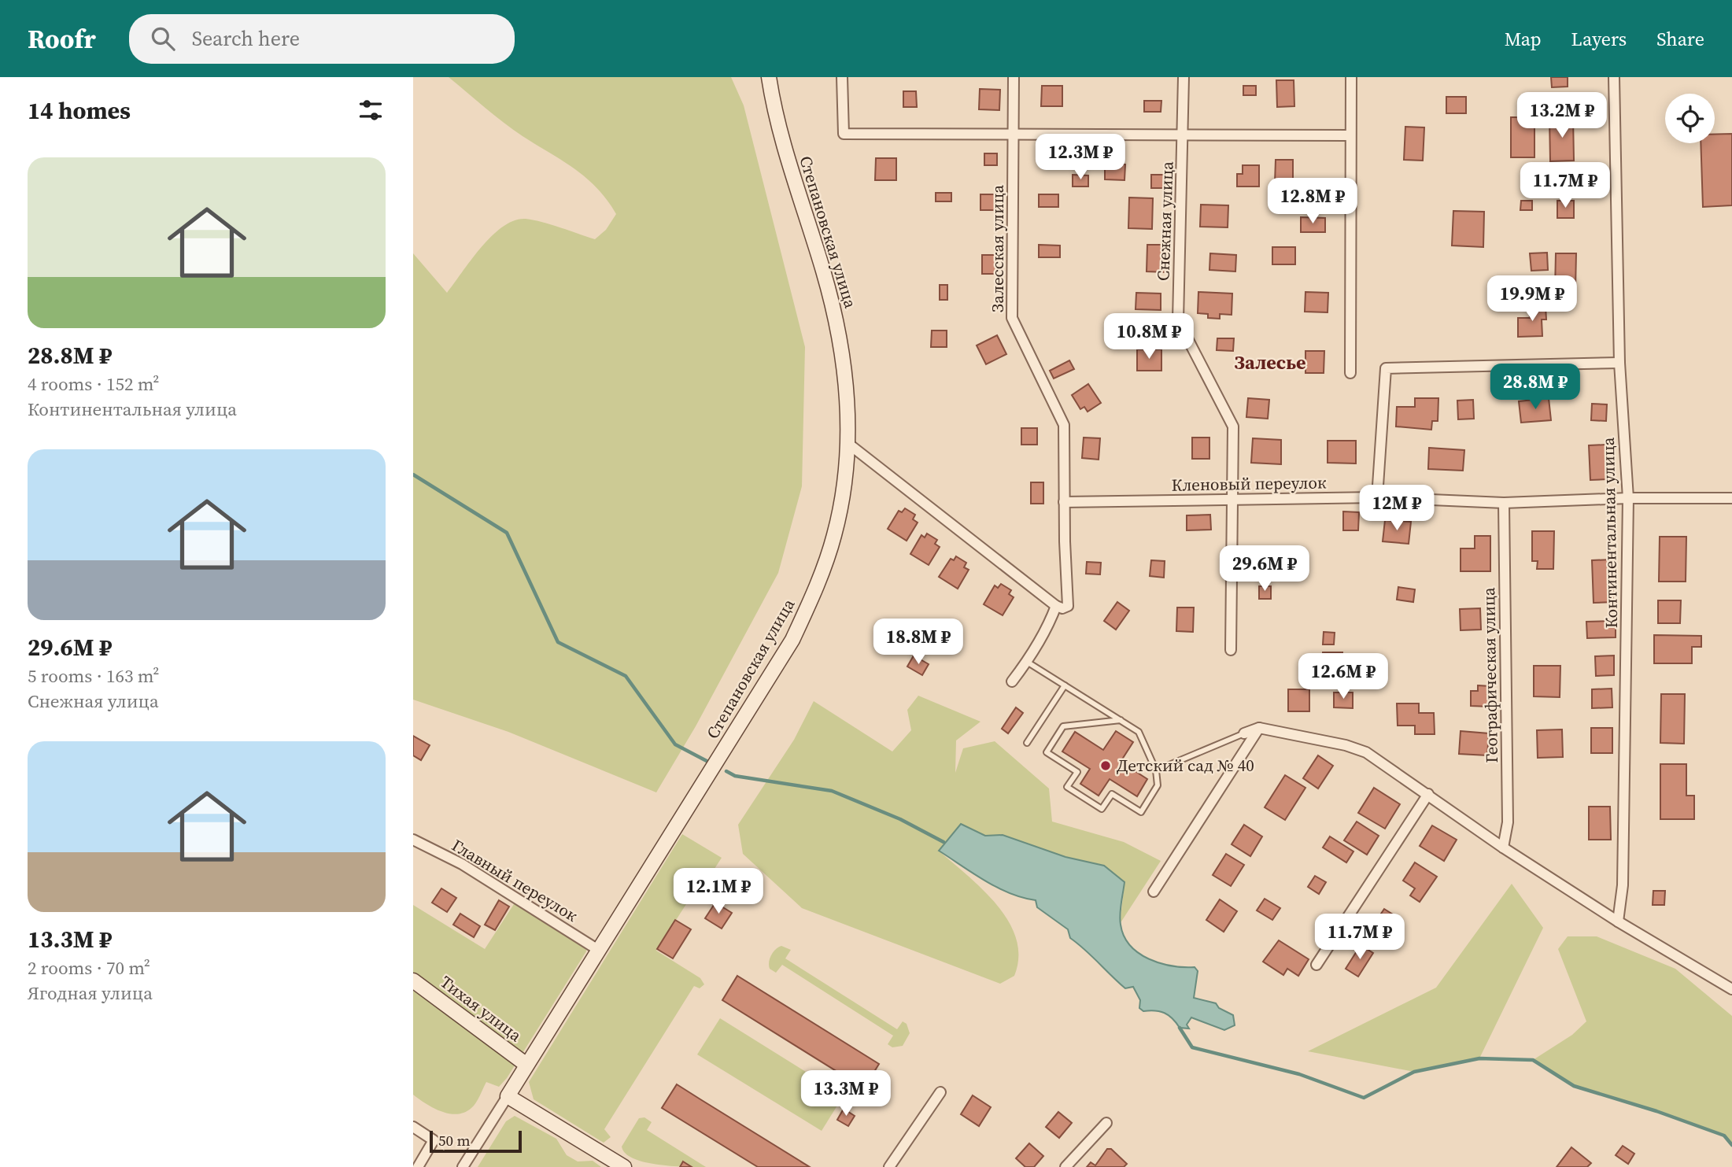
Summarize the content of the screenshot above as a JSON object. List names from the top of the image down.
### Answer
{
  "streets": {
    "street": [
      "Снежная улица",
      "Степановская улица",
      "Залесская улица",
      "Кленовый переулок",
      "Континентальная улица",
      "Географическая улица",
      "Главный переулок",
      "Тихая улица"
    ]
  },
  "crossings": [
    ["Снежная улица", "Кленовый переулок"],
    ["Степановская улица", "Главный переулок"],
    ["Степановская улица", "Тихая улица"],
    ["Залесская улица", "Кленовый переулок"],
    ["Кленовый переулок", "Континентальная улица"],
    ["Кленовый переулок", "Географическая улица"]
  ],
  "districts": ["Залесье"],
  "places": ["Детский сад № 40"],
  "scale_bar": "50 m",
  "page": {
    "header": "Roofr",
    "search": "Search here",
    "nav": ["Map", "Layers", "Share"],
    "heading": "14 homes",
    "price": [
      "13.2M ₽",
      "12.3M ₽",
      "11.7M ₽",
      "12.8M ₽",
      "19.9M ₽",
      "10.8M ₽",
      "28.8M ₽",
      "12M ₽",
      "29.6M ₽",
      "18.8M ₽",
      "12.6M ₽",
      "12.1M ₽",
      "11.7M ₽",
      "13.3M ₽"
    ],
    "list": [
      {
        "name": "28.8M ₽",
        "note": "4 rooms · 152 m² · Континентальная улица"
      },
      {
        "name": "29.6M ₽",
        "note": "5 rooms · 163 m² · Снежная улица"
      },
      {
        "name": "13.3M ₽",
        "note": "2 rooms · 70 m² · Ягодная улица"
      }
    ],
    "scale": "50 m"
  }
}
